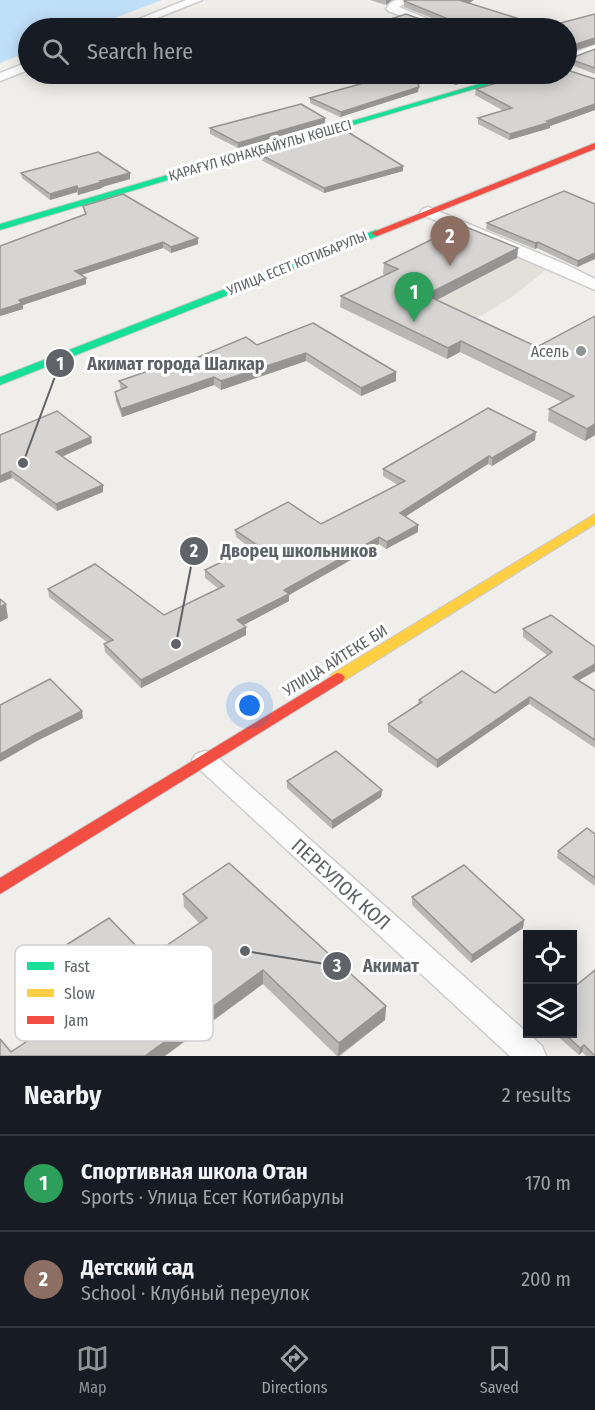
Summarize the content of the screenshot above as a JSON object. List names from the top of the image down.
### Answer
{
  "streets": {
    "street": [
      "ҚАРАҒҰЛ ҚОНАҚБАЙҰЛЫ КӨШЕСІ",
      "УЛИЦА ЕСЕТ КОТИБАРУЛЫ",
      "УЛИЦА АЙТЕКЕ БИ",
      "ПЕРЕУЛОК КОЛ"
    ]
  },
  "crossings": [
    ["УЛИЦА АЙТЕКЕ БИ", "ПЕРЕУЛОК КОЛ"]
  ],
  "places": [
    "Асель",
    "Акимат города Шалкар",
    "Дворец школьников",
    "Акимат"
  ],
  "legend": ["Fast", "Slow", "Jam"],
  "page": {
    "search": "Search here",
    "pins": ["2", "1"],
    "heading": ["Nearby", "2 results"],
    "list": [
      {
        "mark": "1",
        "name": "Спортивная школа Отан",
        "note": "Sports · Улица Есет Котибарулы",
        "value": "170 m"
      },
      {
        "mark": "2",
        "name": "Детский сад",
        "note": "School · Клубный переулок",
        "value": "200 m"
      }
    ],
    "nav": ["Map", "Directions", "Saved"]
  }
}
